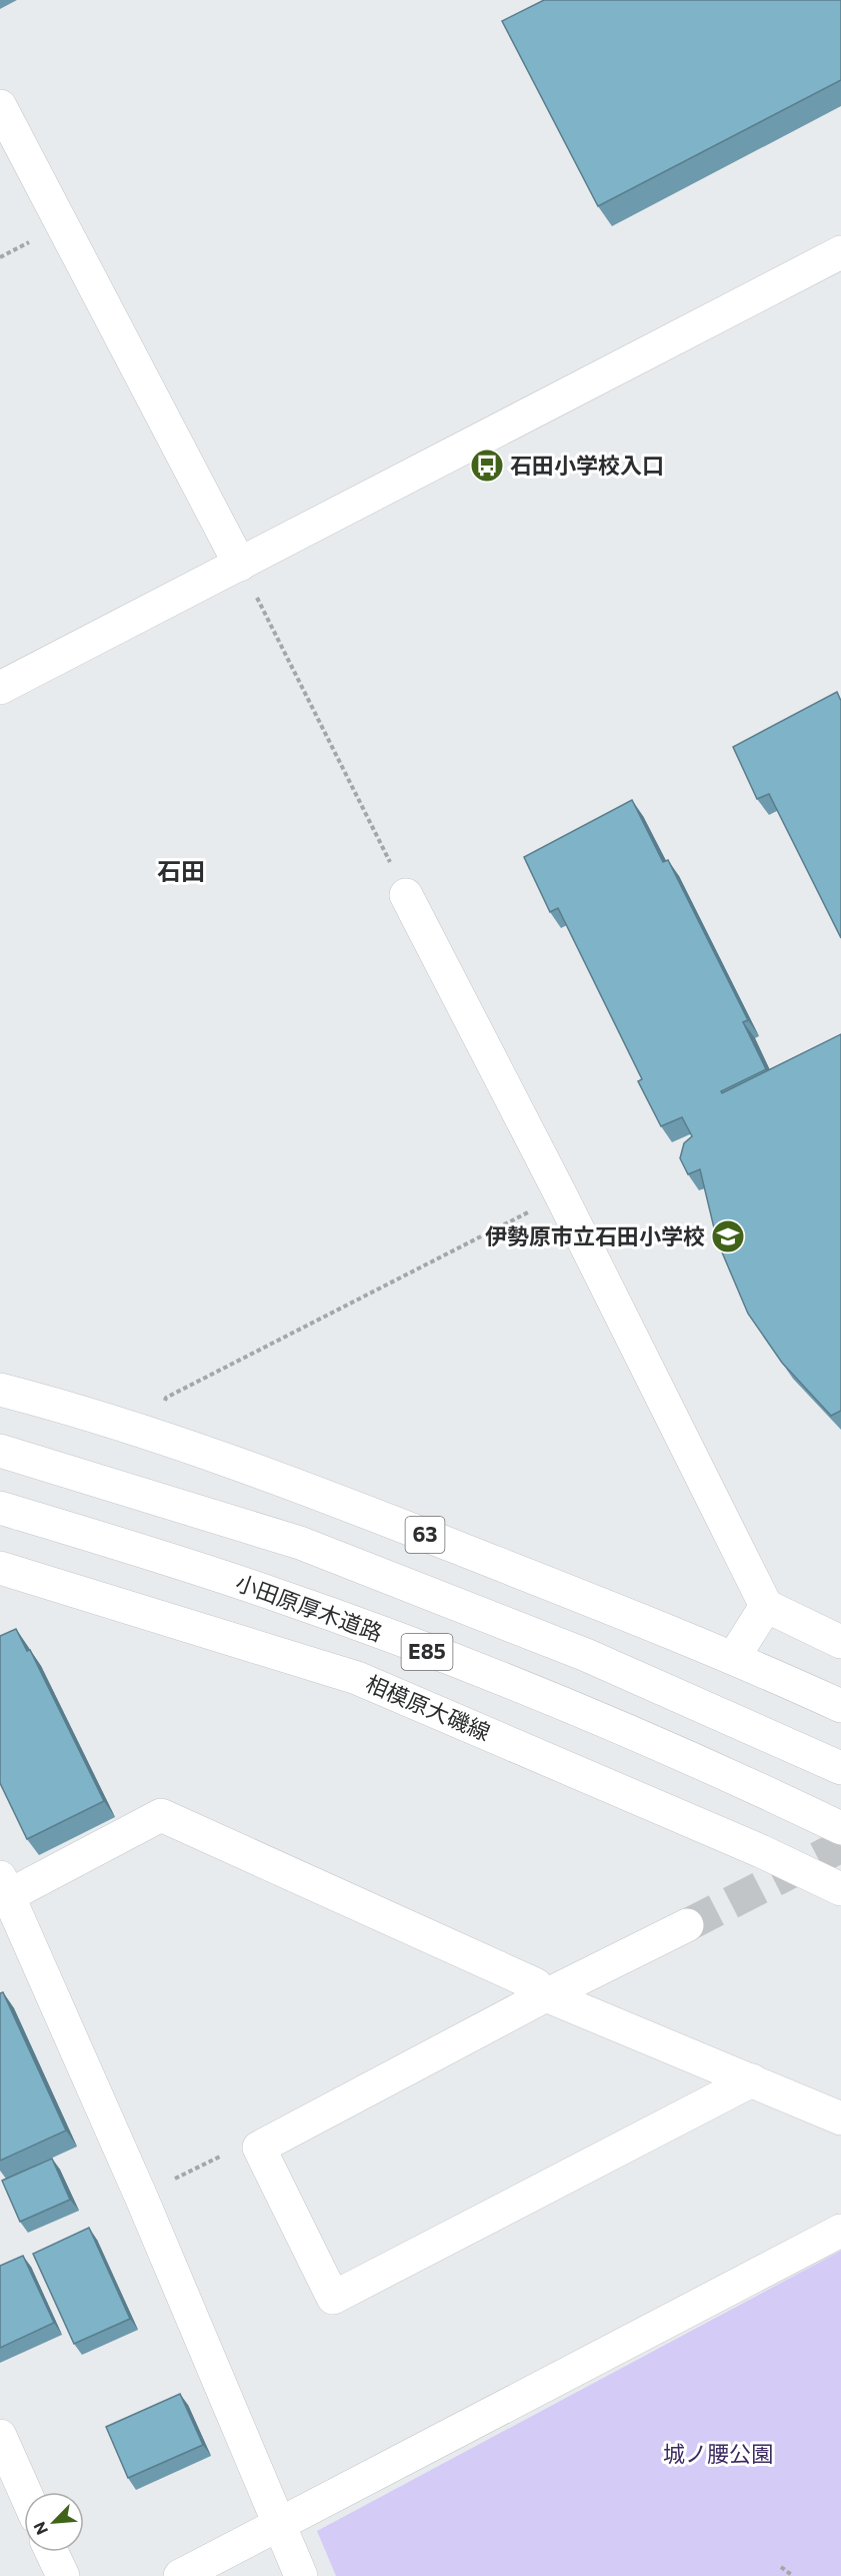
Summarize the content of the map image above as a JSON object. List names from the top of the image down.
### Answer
{
  "streets": {
    "main road": [
      "63",
      "小田原厚木道路",
      "E85",
      "相模原大磯線"
    ]
  },
  "districts": ["石田"],
  "parks": ["城ノ腰公園"],
  "places": {
    "bus stop": ["石田小学校入口"],
    "school or university": ["伊勢原市立石田小学校"]
  },
  "north": "bottom left"
}
